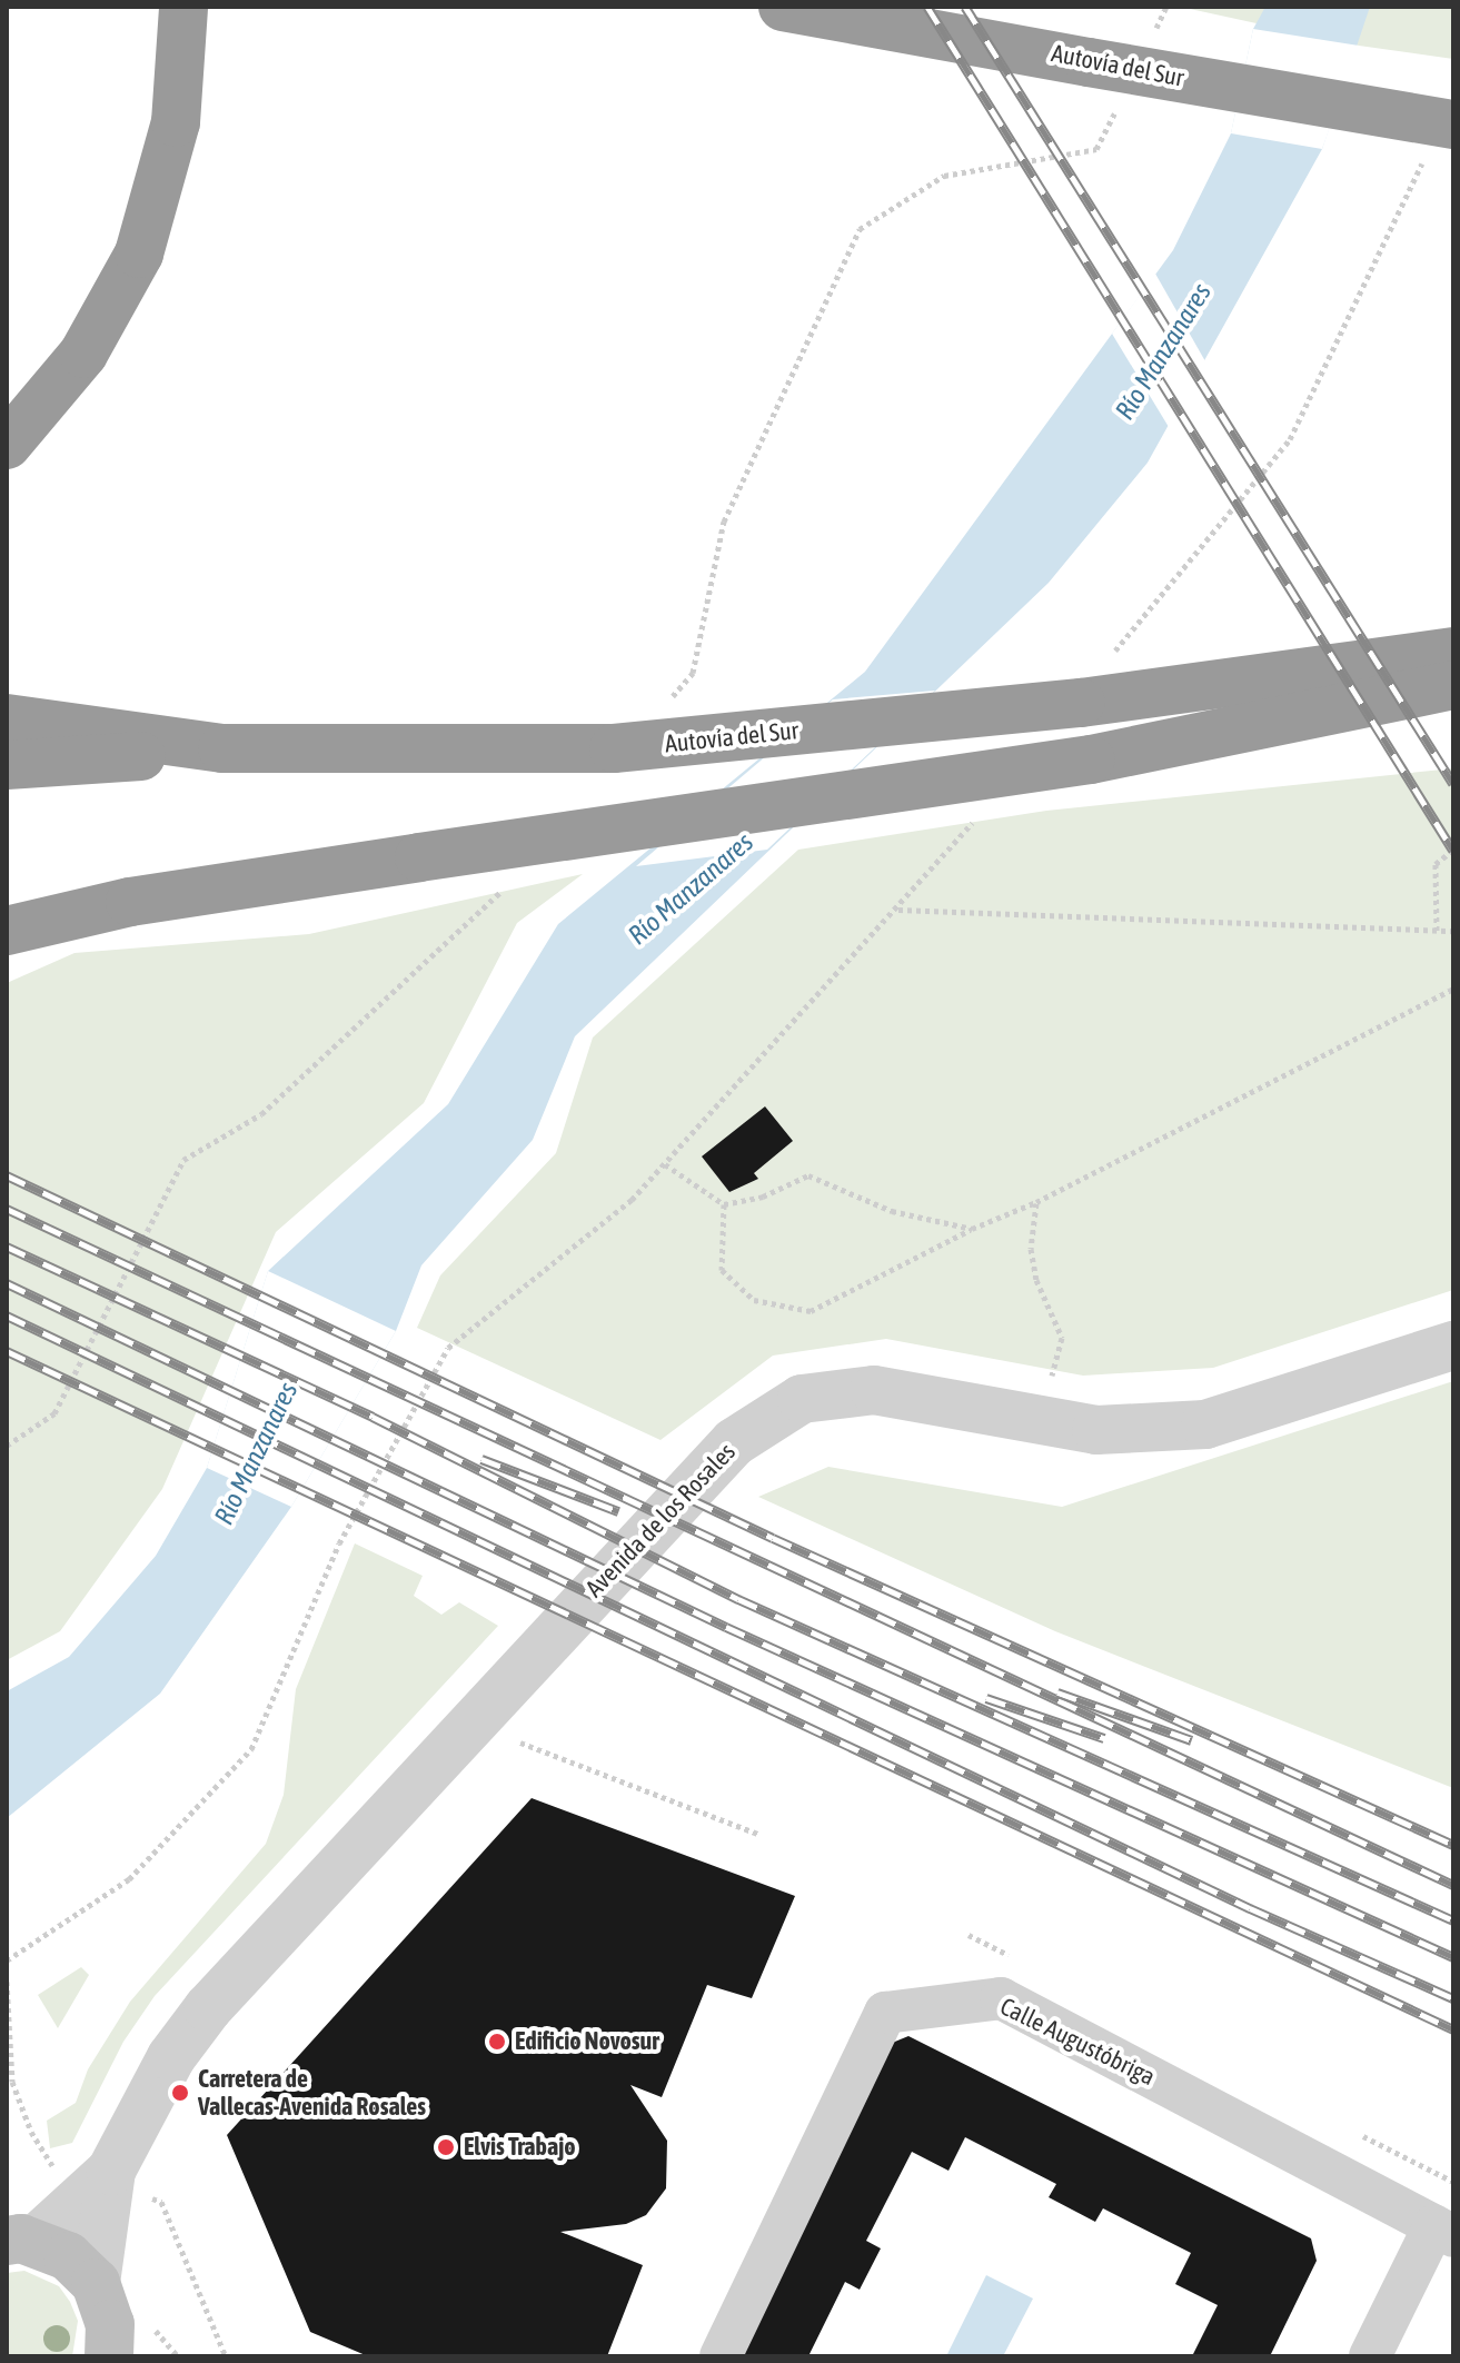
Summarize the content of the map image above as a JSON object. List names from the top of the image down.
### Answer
{
  "streets": {
    "highway": ["Autovía del Sur"],
    "street": ["Avenida de los Rosales", "Calle Augustóbriga"]
  },
  "water": ["Río Manzanares"],
  "places": ["Edificio Novosur", "Carretera de Vallecas-Avenida Rosales", "Elvis Trabajo"]
}
